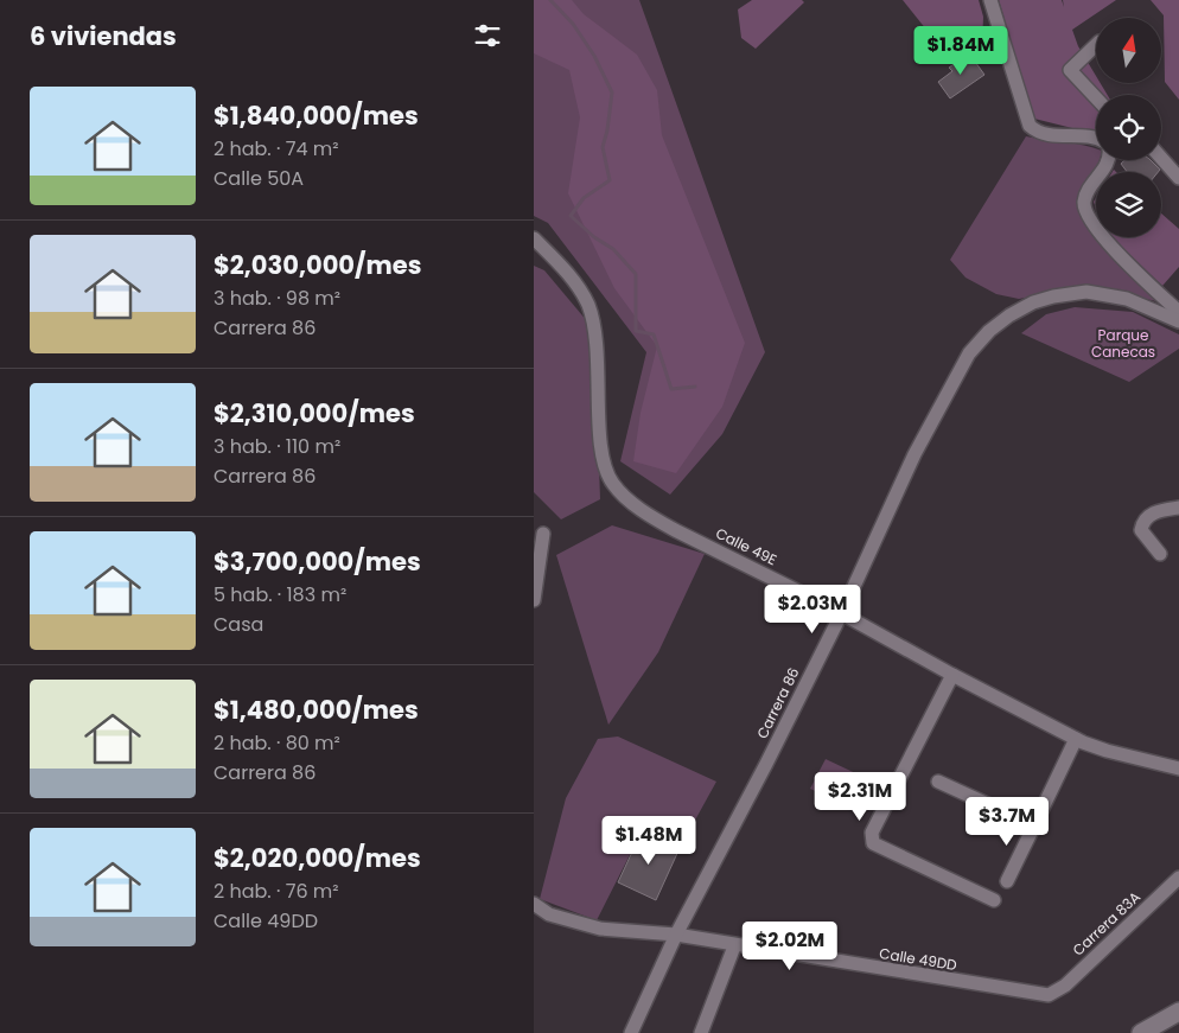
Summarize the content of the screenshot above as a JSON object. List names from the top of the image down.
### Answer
{
  "streets": {
    "street": [
      "Calle 49E",
      "Carrera 86",
      "Carrera 83A",
      "Calle 49DD"
    ]
  },
  "crossings": [
    ["Calle 49E", "Carrera 86"],
    ["Carrera 86", "Calle 49DD"],
    ["Carrera 83A", "Calle 49DD"]
  ],
  "parks": ["Parque Canecas"],
  "north": "top",
  "page": {
    "heading": "6 viviendas",
    "price": [
      "$1.84M",
      "$2.03M",
      "$2.31M",
      "$3.7M",
      "$1.48M",
      "$2.02M"
    ],
    "list": [
      {
        "name": "$1,840,000/mes",
        "note": "2 hab. · 74 m² · Calle 50A"
      },
      {
        "name": "$2,030,000/mes",
        "note": "3 hab. · 98 m² · Carrera 86"
      },
      {
        "name": "$2,310,000/mes",
        "note": "3 hab. · 110 m² · Carrera 86"
      },
      {
        "name": "$3,700,000/mes",
        "note": "5 hab. · 183 m² · Casa"
      },
      {
        "name": "$1,480,000/mes",
        "note": "2 hab. · 80 m² · Carrera 86"
      },
      {
        "name": "$2,020,000/mes",
        "note": "2 hab. · 76 m² · Calle 49DD"
      }
    ]
  }
}
